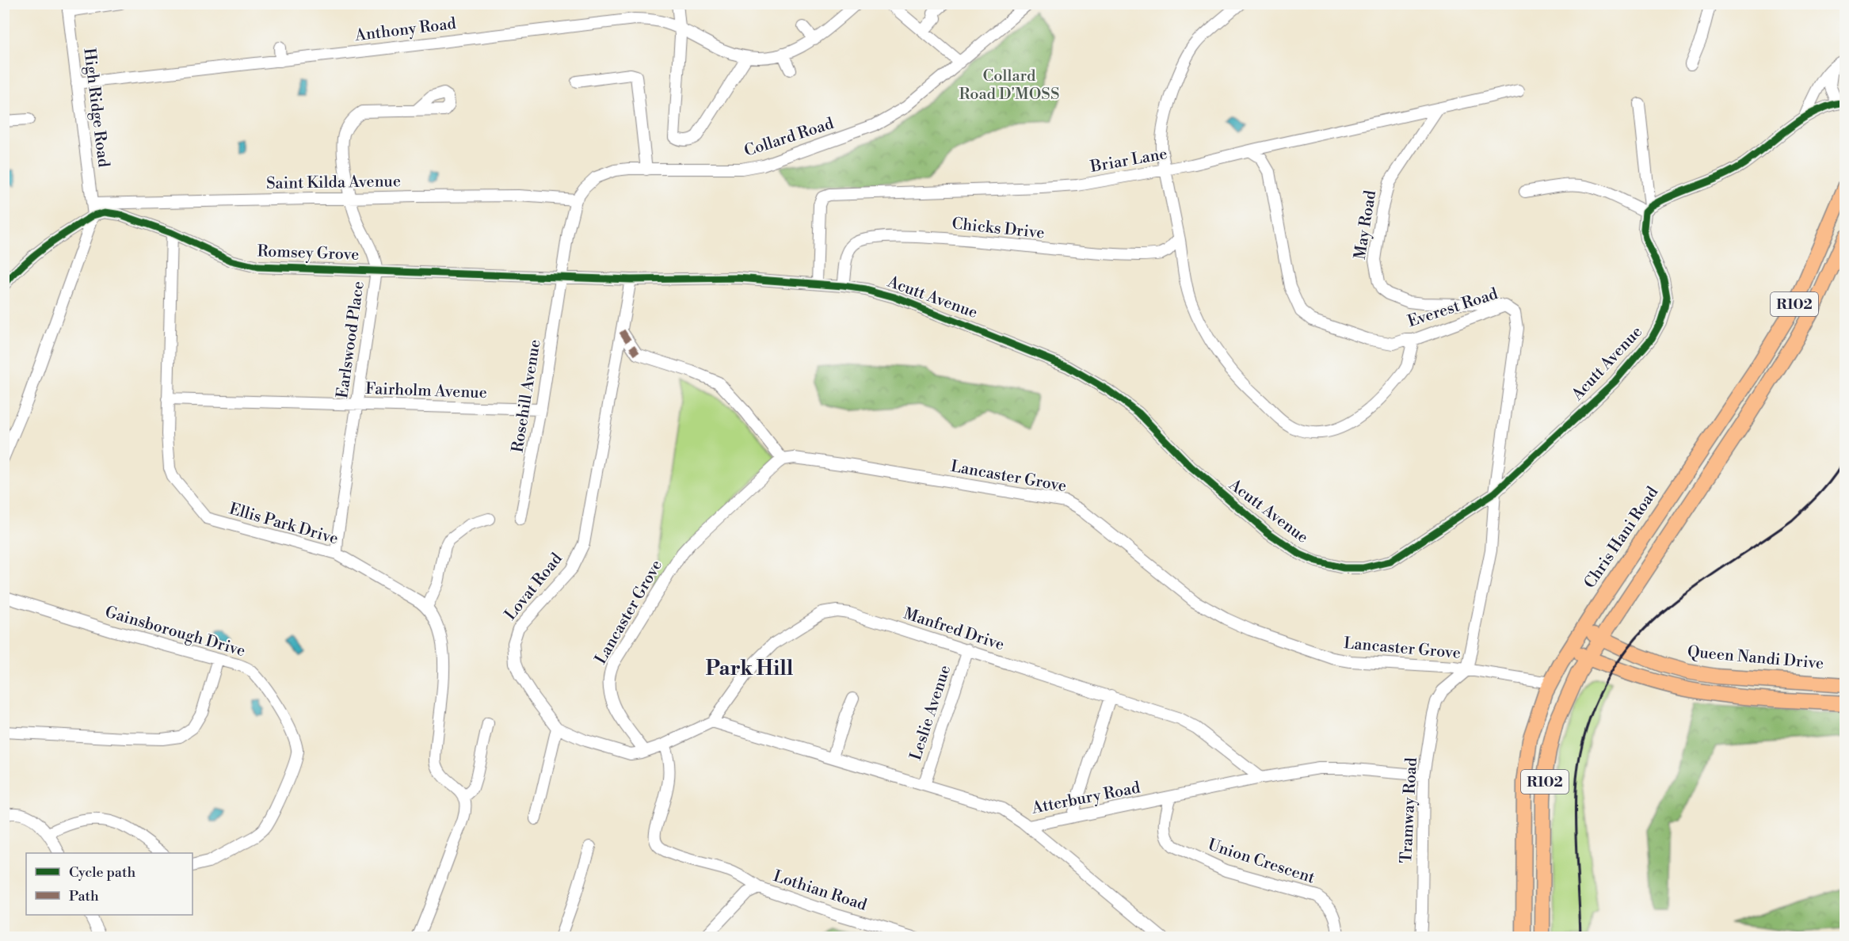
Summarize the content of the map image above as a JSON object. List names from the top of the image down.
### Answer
{
  "streets": {
    "main road": ["R102", "Chris Hani Road", "Queen Nandi Drive"],
    "street": [
      "Anthony Road",
      "High Ridge Road",
      "Collard Road",
      "Briar Lane",
      "Saint Kilda Avenue",
      "May Road",
      "Chicks Drive",
      "Romsey Grove",
      "Acutt Avenue",
      "Everest Road",
      "Earlswood Place",
      "Fairholm Avenue",
      "Rosehill Avenue",
      "Lancaster Grove",
      "Ellis Park Drive",
      "Lovat Road",
      "Manfred Drive",
      "Gainsborough Drive",
      "Leslie Avenue",
      "Atterbury Road",
      "Tramway Road",
      "Union Crescent",
      "Lothian Road"
    ]
  },
  "crossings": [
    ["Anthony Road", "High Ridge Road"],
    ["High Ridge Road", "Saint Kilda Avenue"],
    ["High Ridge Road", "Romsey Grove"],
    ["Collard Road", "Saint Kilda Avenue"],
    ["Collard Road", "Romsey Grove"],
    ["Collard Road", "Acutt Avenue"],
    ["Collard Road", "Rosehill Avenue"],
    ["Briar Lane", "May Road"],
    ["Briar Lane", "Acutt Avenue"],
    ["Briar Lane", "Everest Road"],
    ["Saint Kilda Avenue", "Earlswood Place"],
    ["May Road", "Everest Road"],
    ["Chicks Drive", "Acutt Avenue"],
    ["Romsey Grove", "Acutt Avenue"],
    ["Romsey Grove", "Earlswood Place"],
    ["Romsey Grove", "Rosehill Avenue"],
    ["Romsey Grove", "Ellis Park Drive"],
    ["Acutt Avenue", "Everest Road"],
    ["Acutt Avenue", "Rosehill Avenue"],
    ["Acutt Avenue", "Lovat Road"],
    ["R102", "Queen Nandi Drive"],
    ["Everest Road", "Lancaster Grove"],
    ["Everest Road", "Tramway Road"],
    ["Earlswood Place", "Fairholm Avenue"],
    ["Earlswood Place", "Ellis Park Drive"],
    ["Fairholm Avenue", "Rosehill Avenue"],
    ["Fairholm Avenue", "Ellis Park Drive"],
    ["Lancaster Grove", "Chris Hani Road"],
    ["Lancaster Grove", "Lovat Road"],
    ["Lancaster Grove", "Tramway Road"],
    ["Chris Hani Road", "Queen Nandi Drive"],
    ["Manfred Drive", "Leslie Avenue"],
    ["Manfred Drive", "Atterbury Road"],
    ["Leslie Avenue", "Atterbury Road"],
    ["Atterbury Road", "Tramway Road"],
    ["Atterbury Road", "Union Crescent"]
  ],
  "districts": ["Park Hill"],
  "parks": ["Collard Road D'MOSS"],
  "legend": ["Cycle path", "Path"]
}
